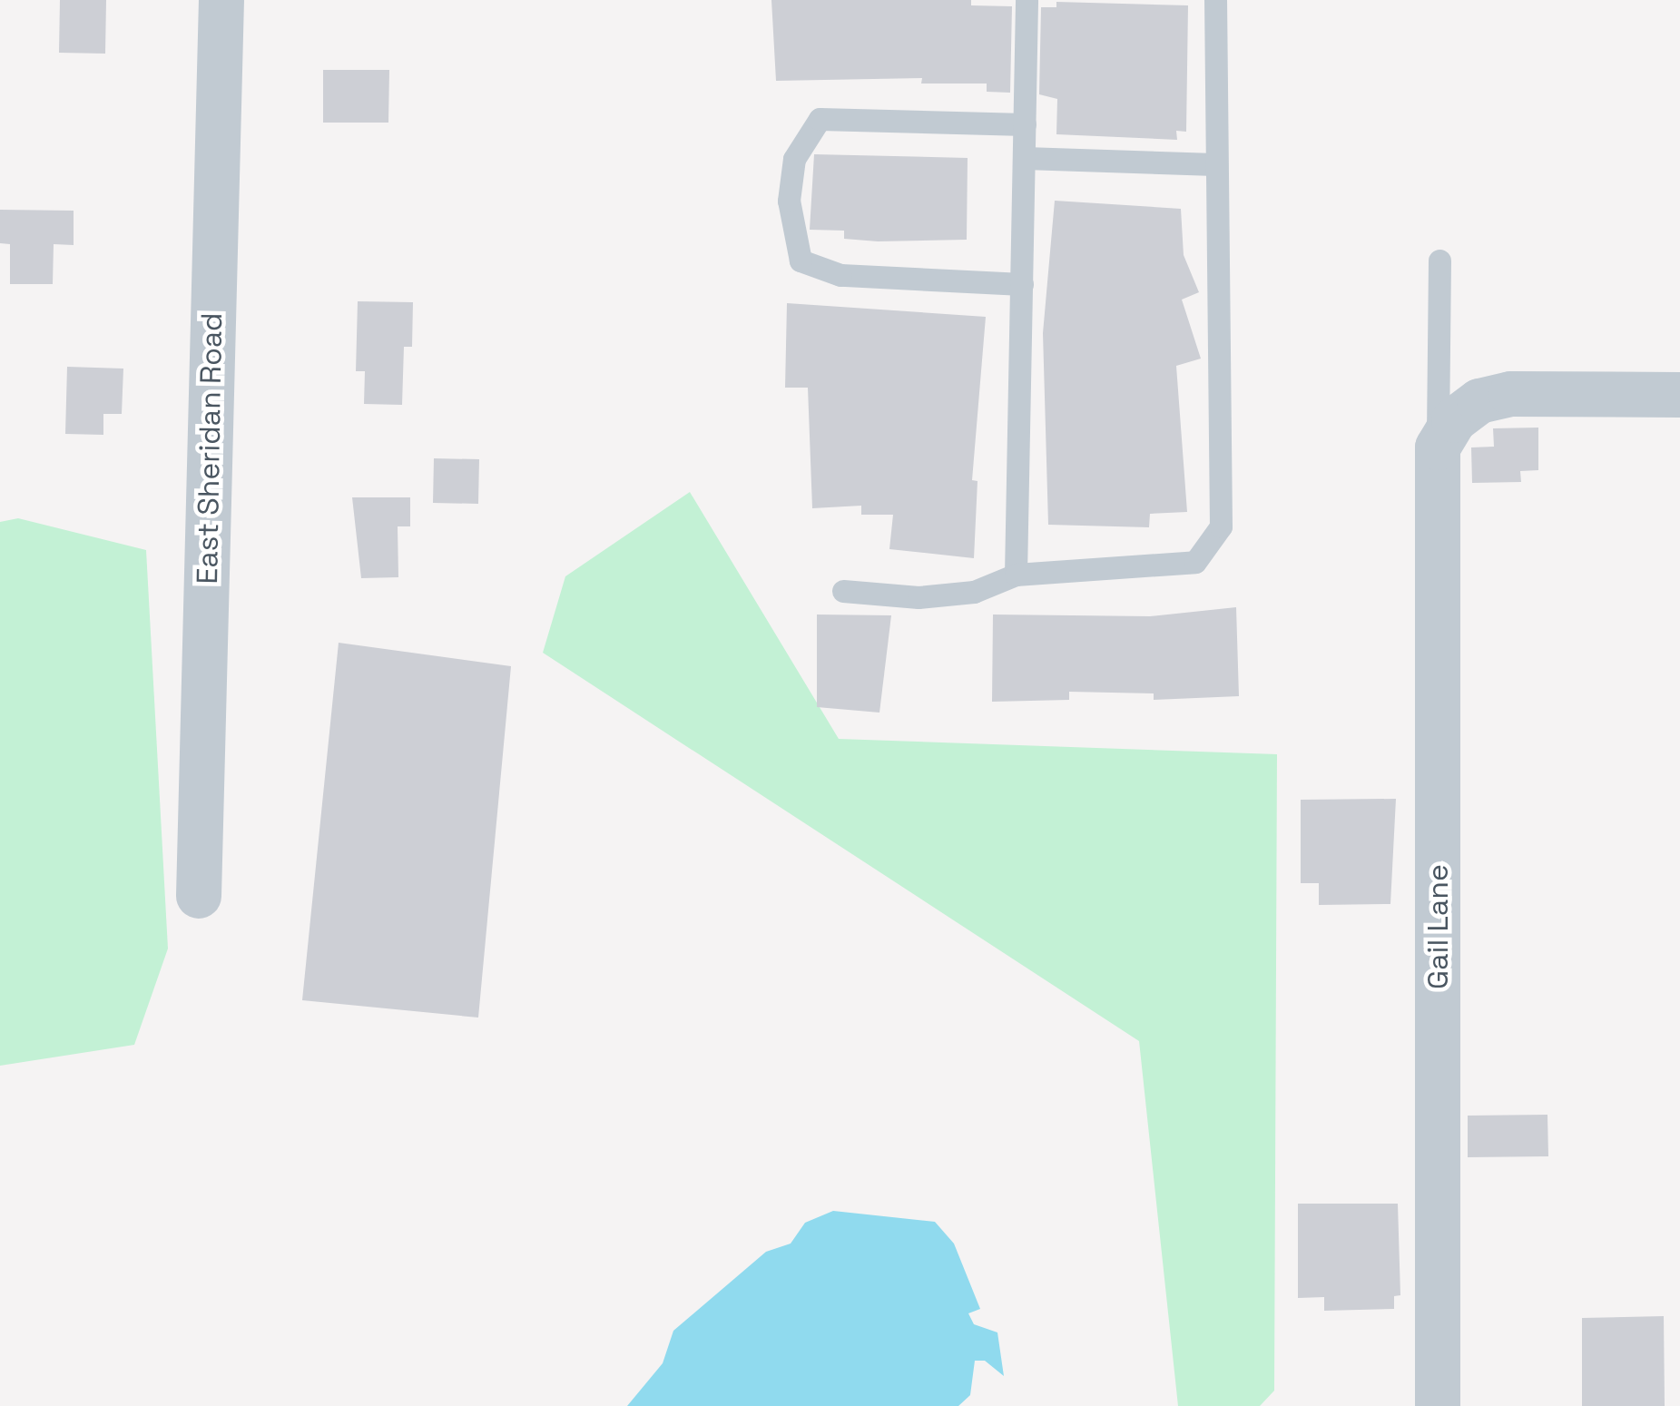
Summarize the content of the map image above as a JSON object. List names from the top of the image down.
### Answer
{
  "streets": {
    "street": ["East Sheridan Road", "Gail Lane"]
  }
}
